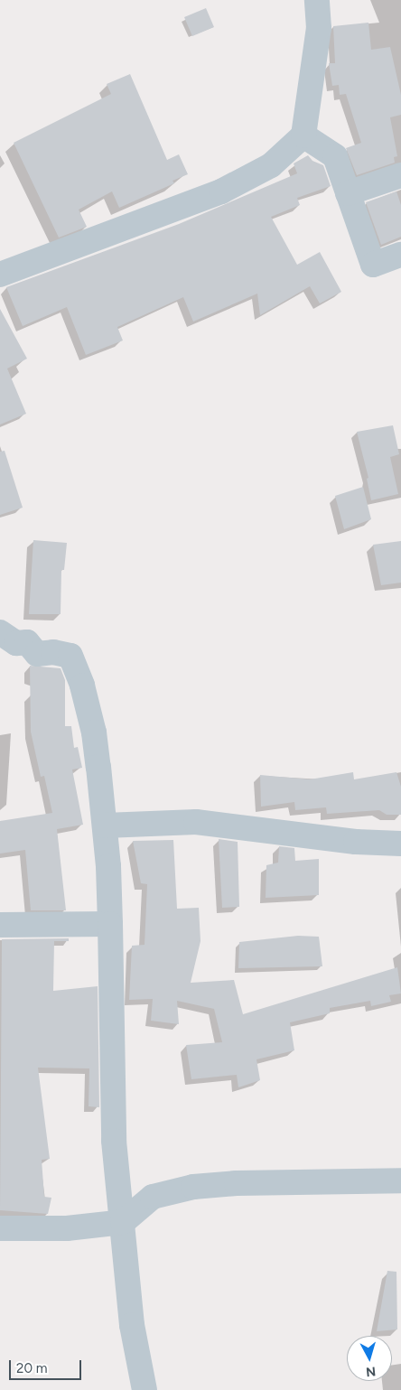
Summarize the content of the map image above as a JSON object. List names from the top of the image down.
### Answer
{
  "scale_bar": "20 m",
  "north": "bottom"
}
